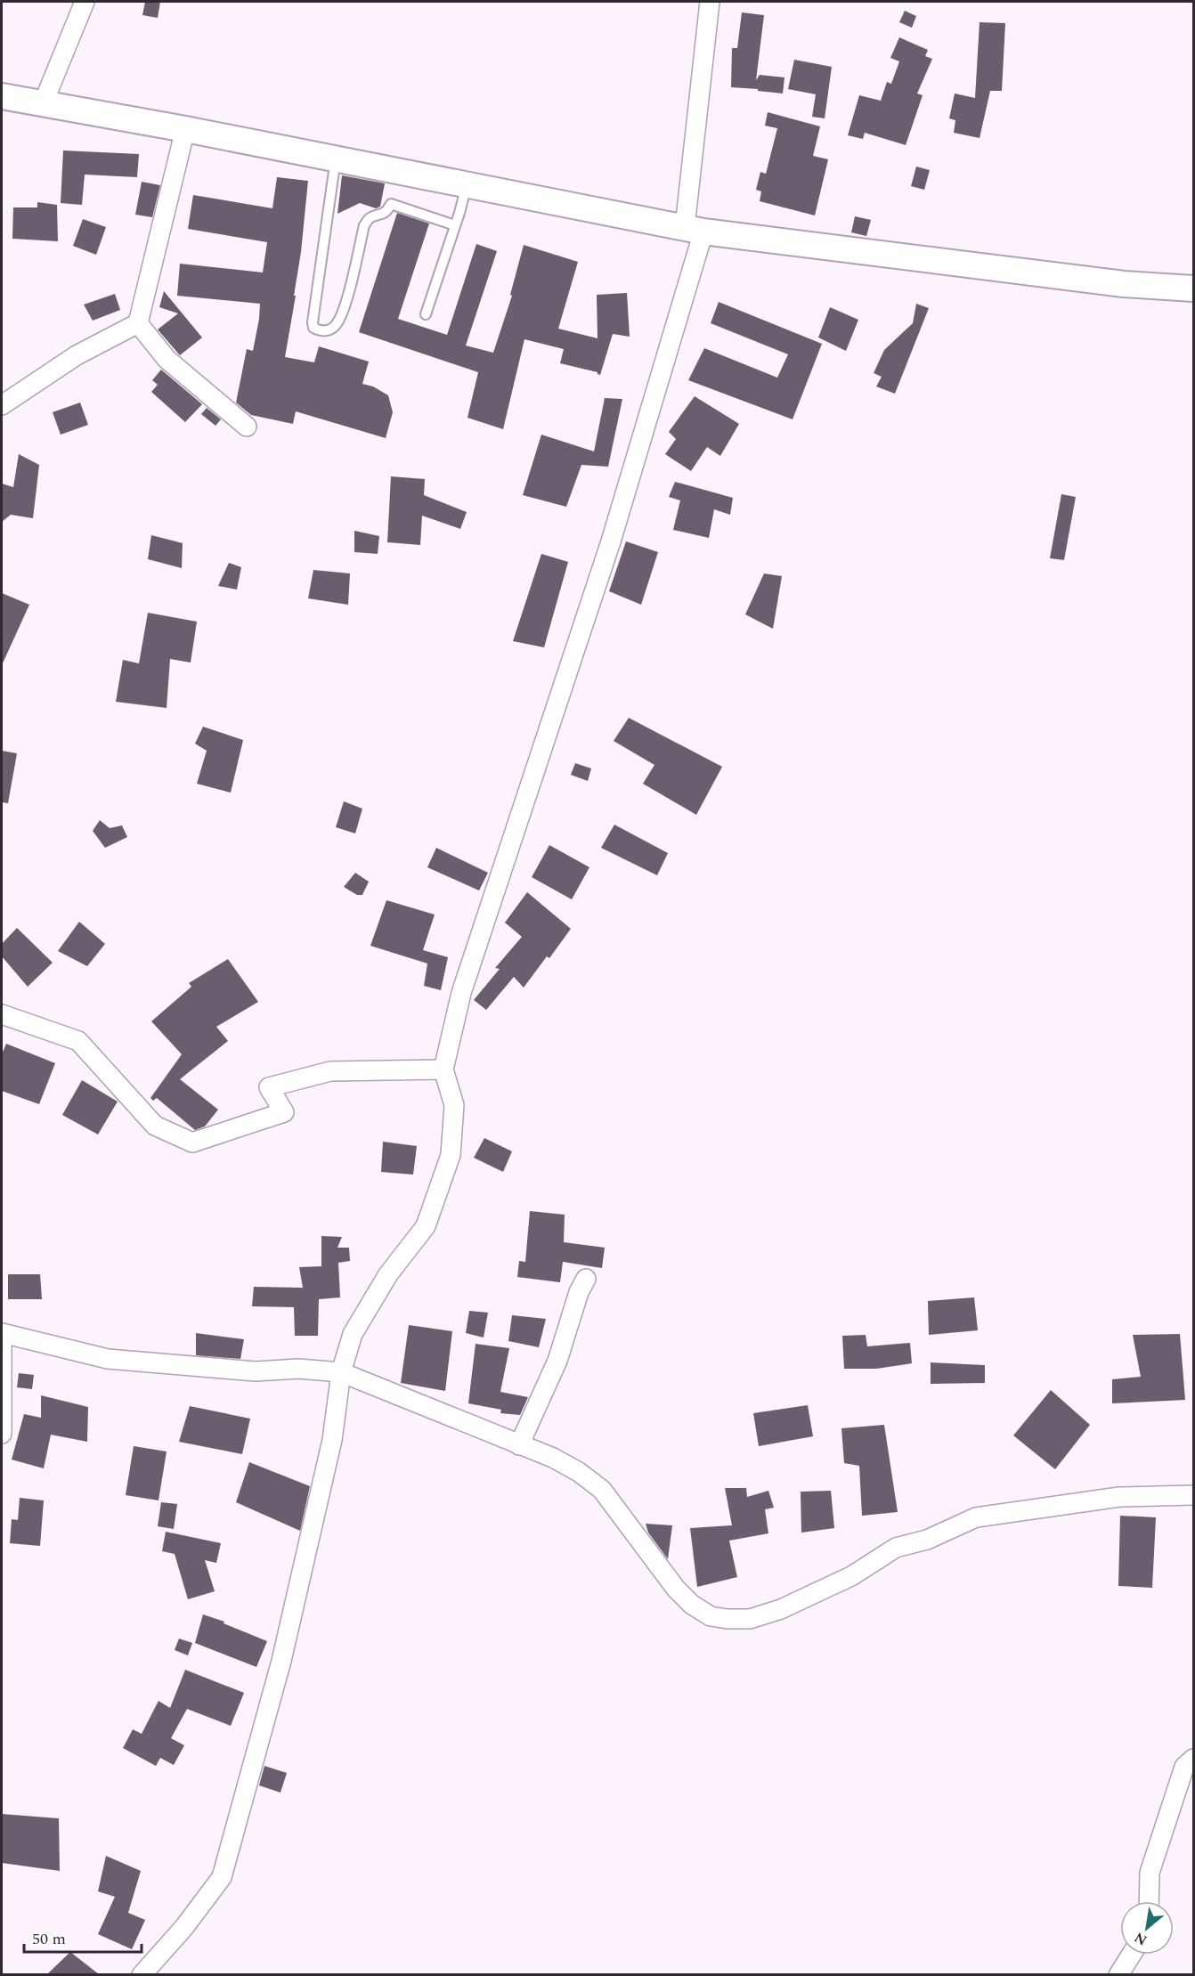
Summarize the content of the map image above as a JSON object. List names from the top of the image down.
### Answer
{
  "scale_bar": "50 m",
  "north": "bottom left"
}
